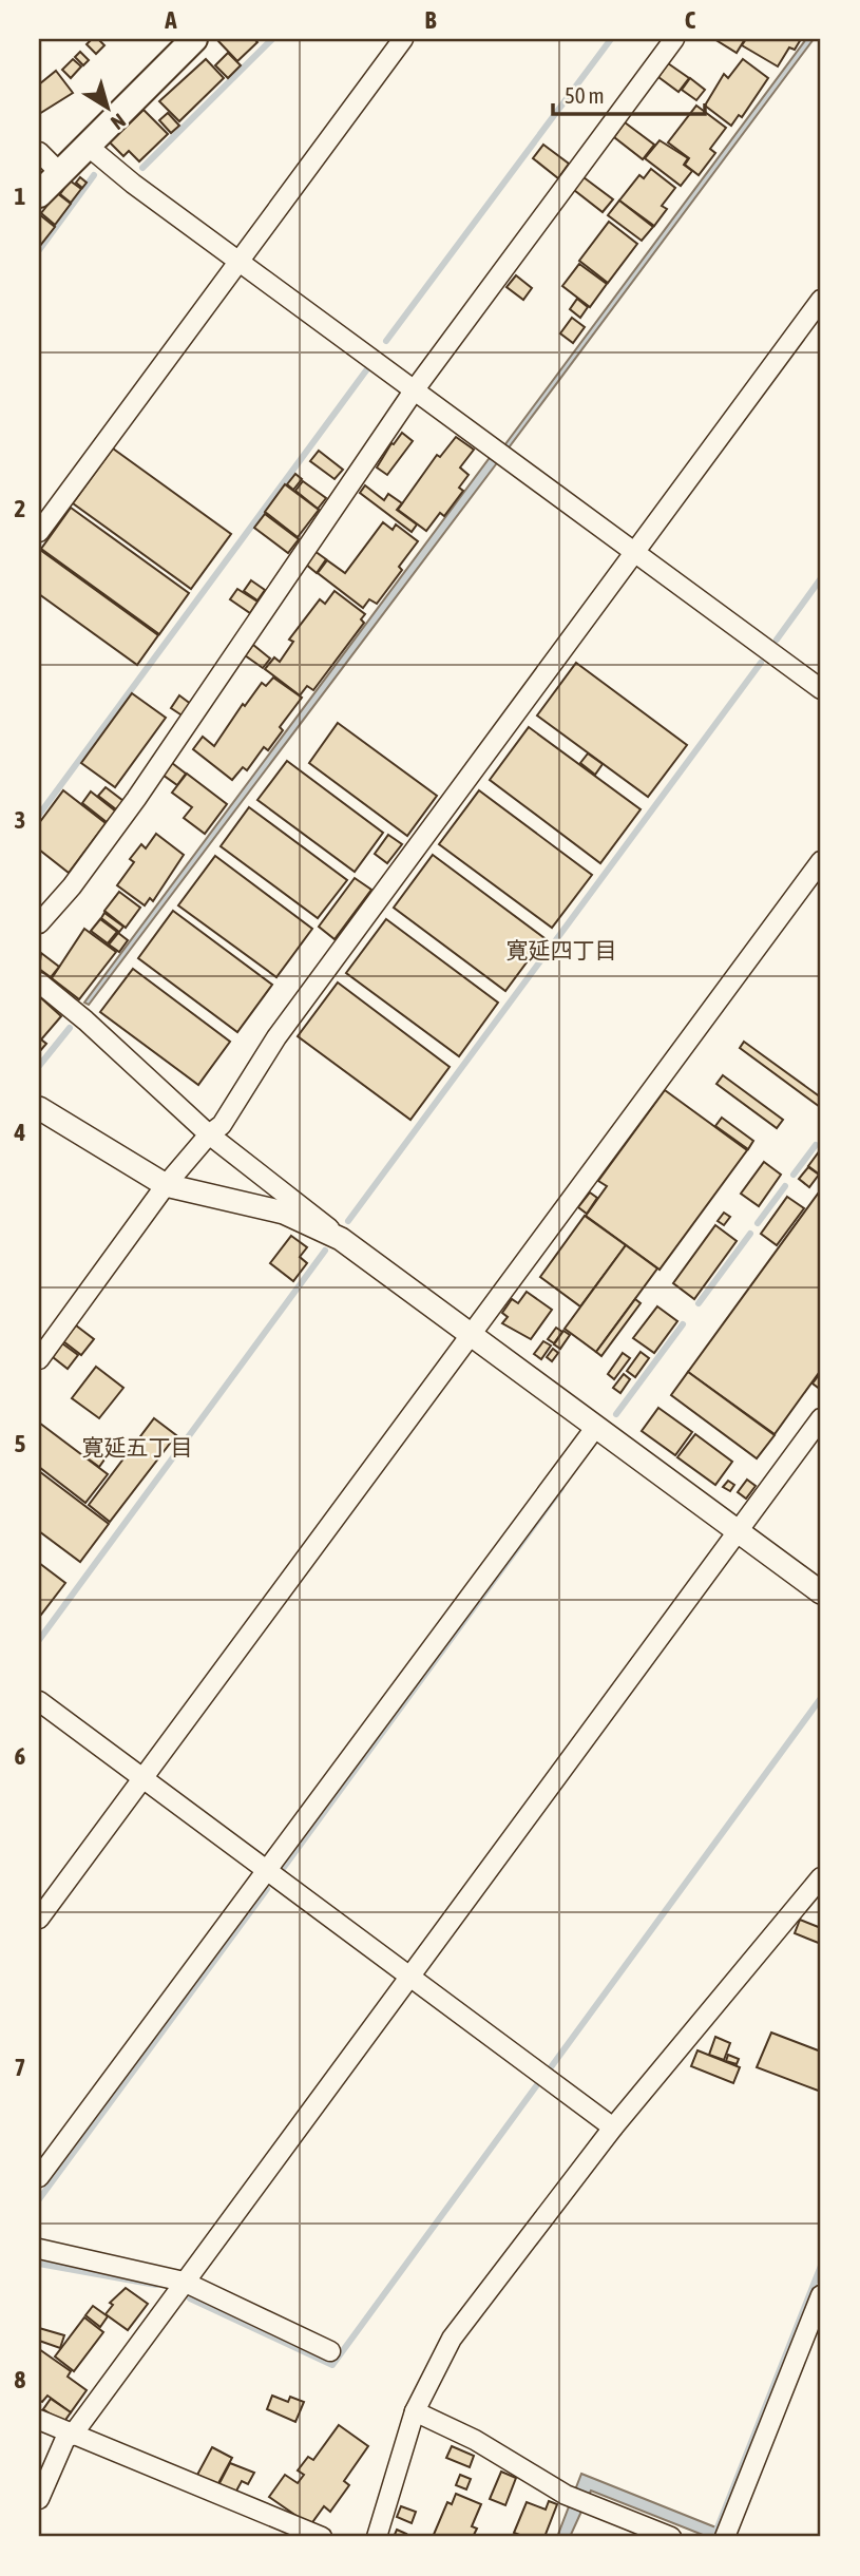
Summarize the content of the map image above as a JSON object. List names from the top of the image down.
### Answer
{
  "districts": ["寛延四丁目", "寛延五丁目"],
  "scale_bar": "50 m",
  "north": "bottom right",
  "grid": {
    "columns": ["A", "B", "C"],
    "rows": [
      "1",
      "2",
      "3",
      "4",
      "5",
      "6",
      "7",
      "8"
    ]
  }
}
